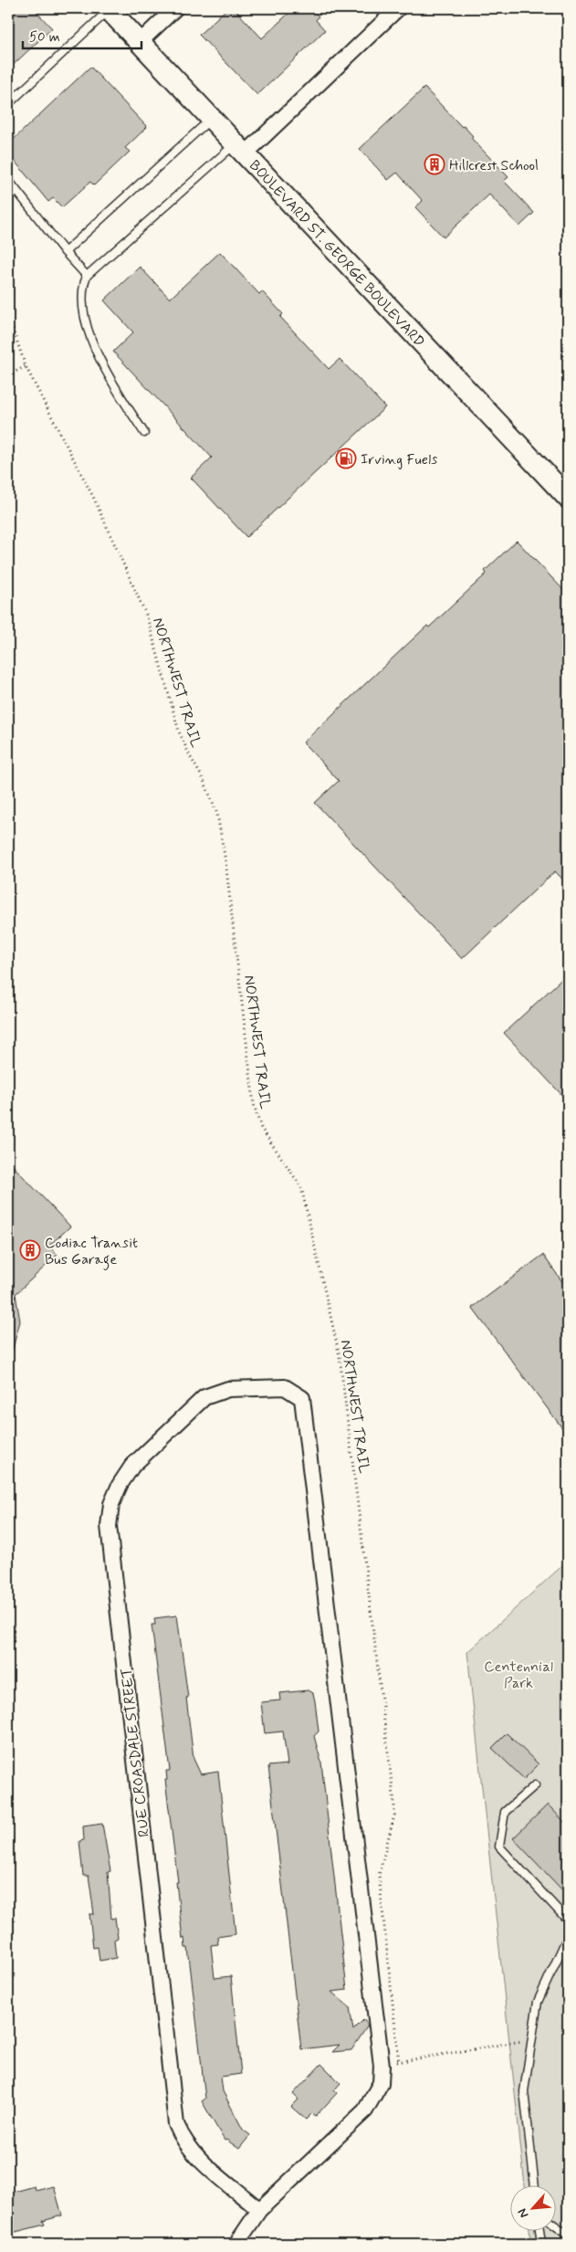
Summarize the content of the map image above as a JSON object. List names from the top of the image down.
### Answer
{
  "streets": {
    "main road": ["BOULEVARD ST. GEORGE BOULEVARD"],
    "street": ["RUE CROASDALE STREET"],
    "path": ["NORTHWEST TRAIL"]
  },
  "parks": ["Centennial Park"],
  "places": {
    "building": ["Hillcrest School", "Codiac Transit Bus Garage"],
    "fuel station": ["Irving Fuels"]
  },
  "scale_bar": "50 m",
  "north": "bottom left"
}
